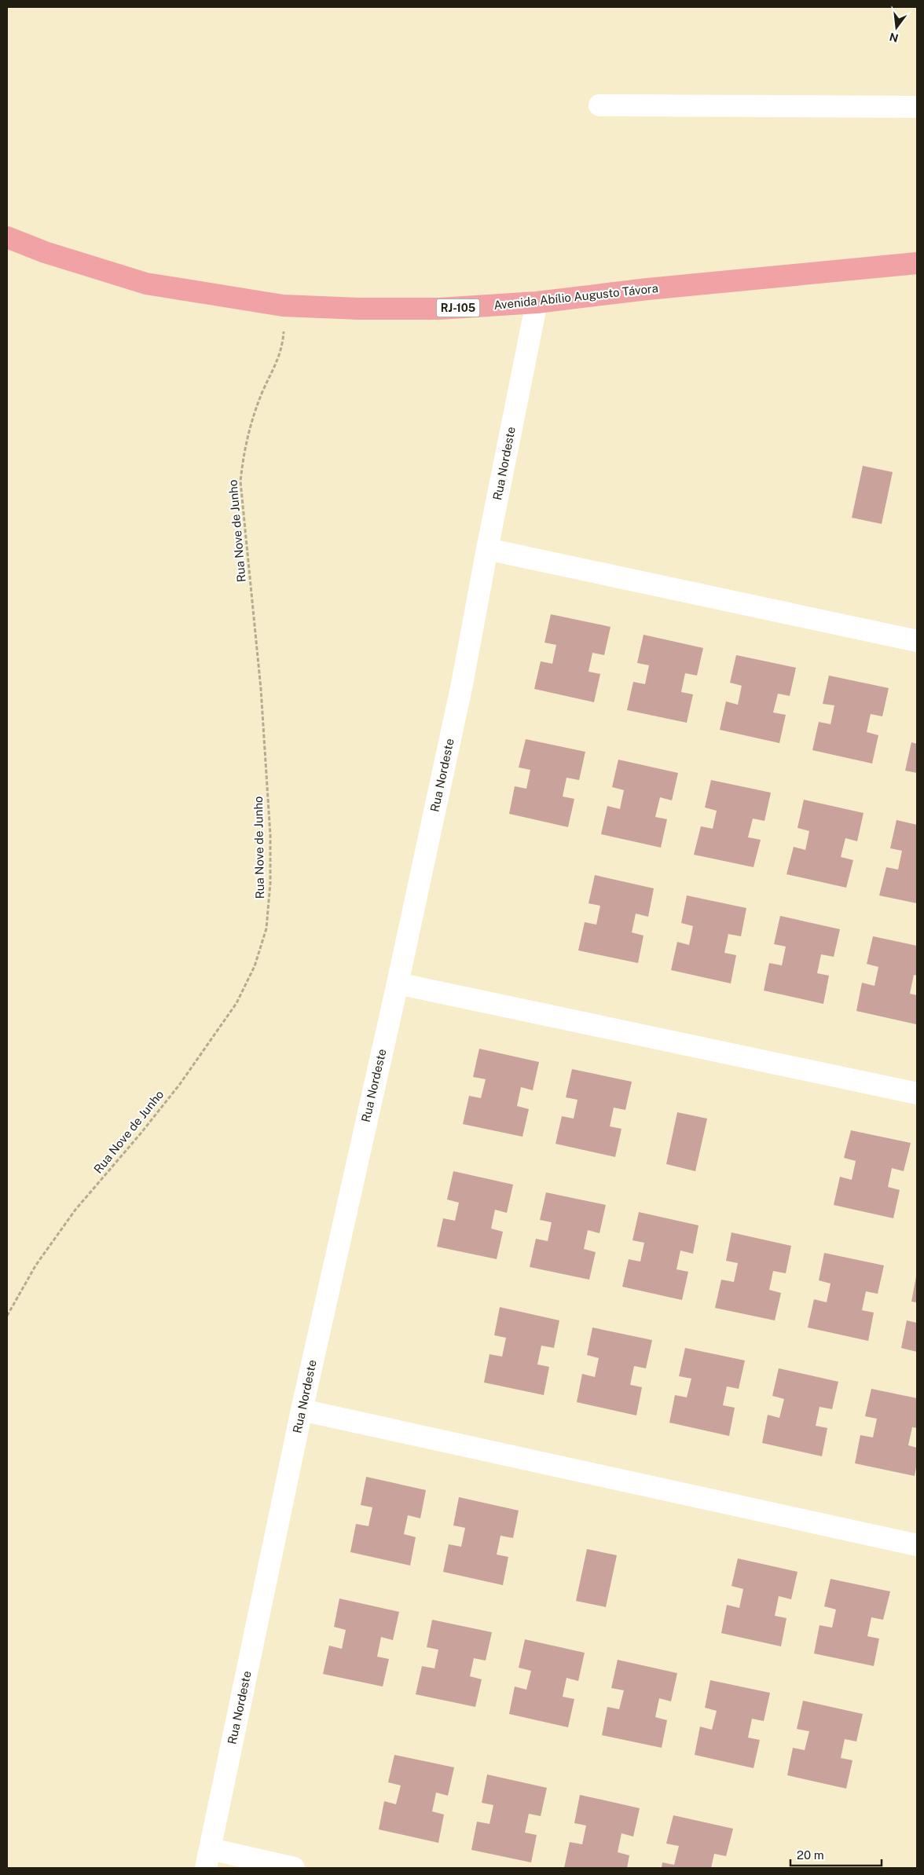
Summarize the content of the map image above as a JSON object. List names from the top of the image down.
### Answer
{
  "streets": {
    "main road": ["Avenida Abílio Augusto Távora", "RJ-105"],
    "street": ["Rua Nordeste"],
    "path": ["Rua Nove de Junho"]
  },
  "crossings": [
    ["Avenida Abílio Augusto Távora", "Rua Nordeste"],
    ["Avenida Abílio Augusto Távora", "Rua Nove de Junho"]
  ],
  "scale_bar": "20 m",
  "north": "bottom"
}
